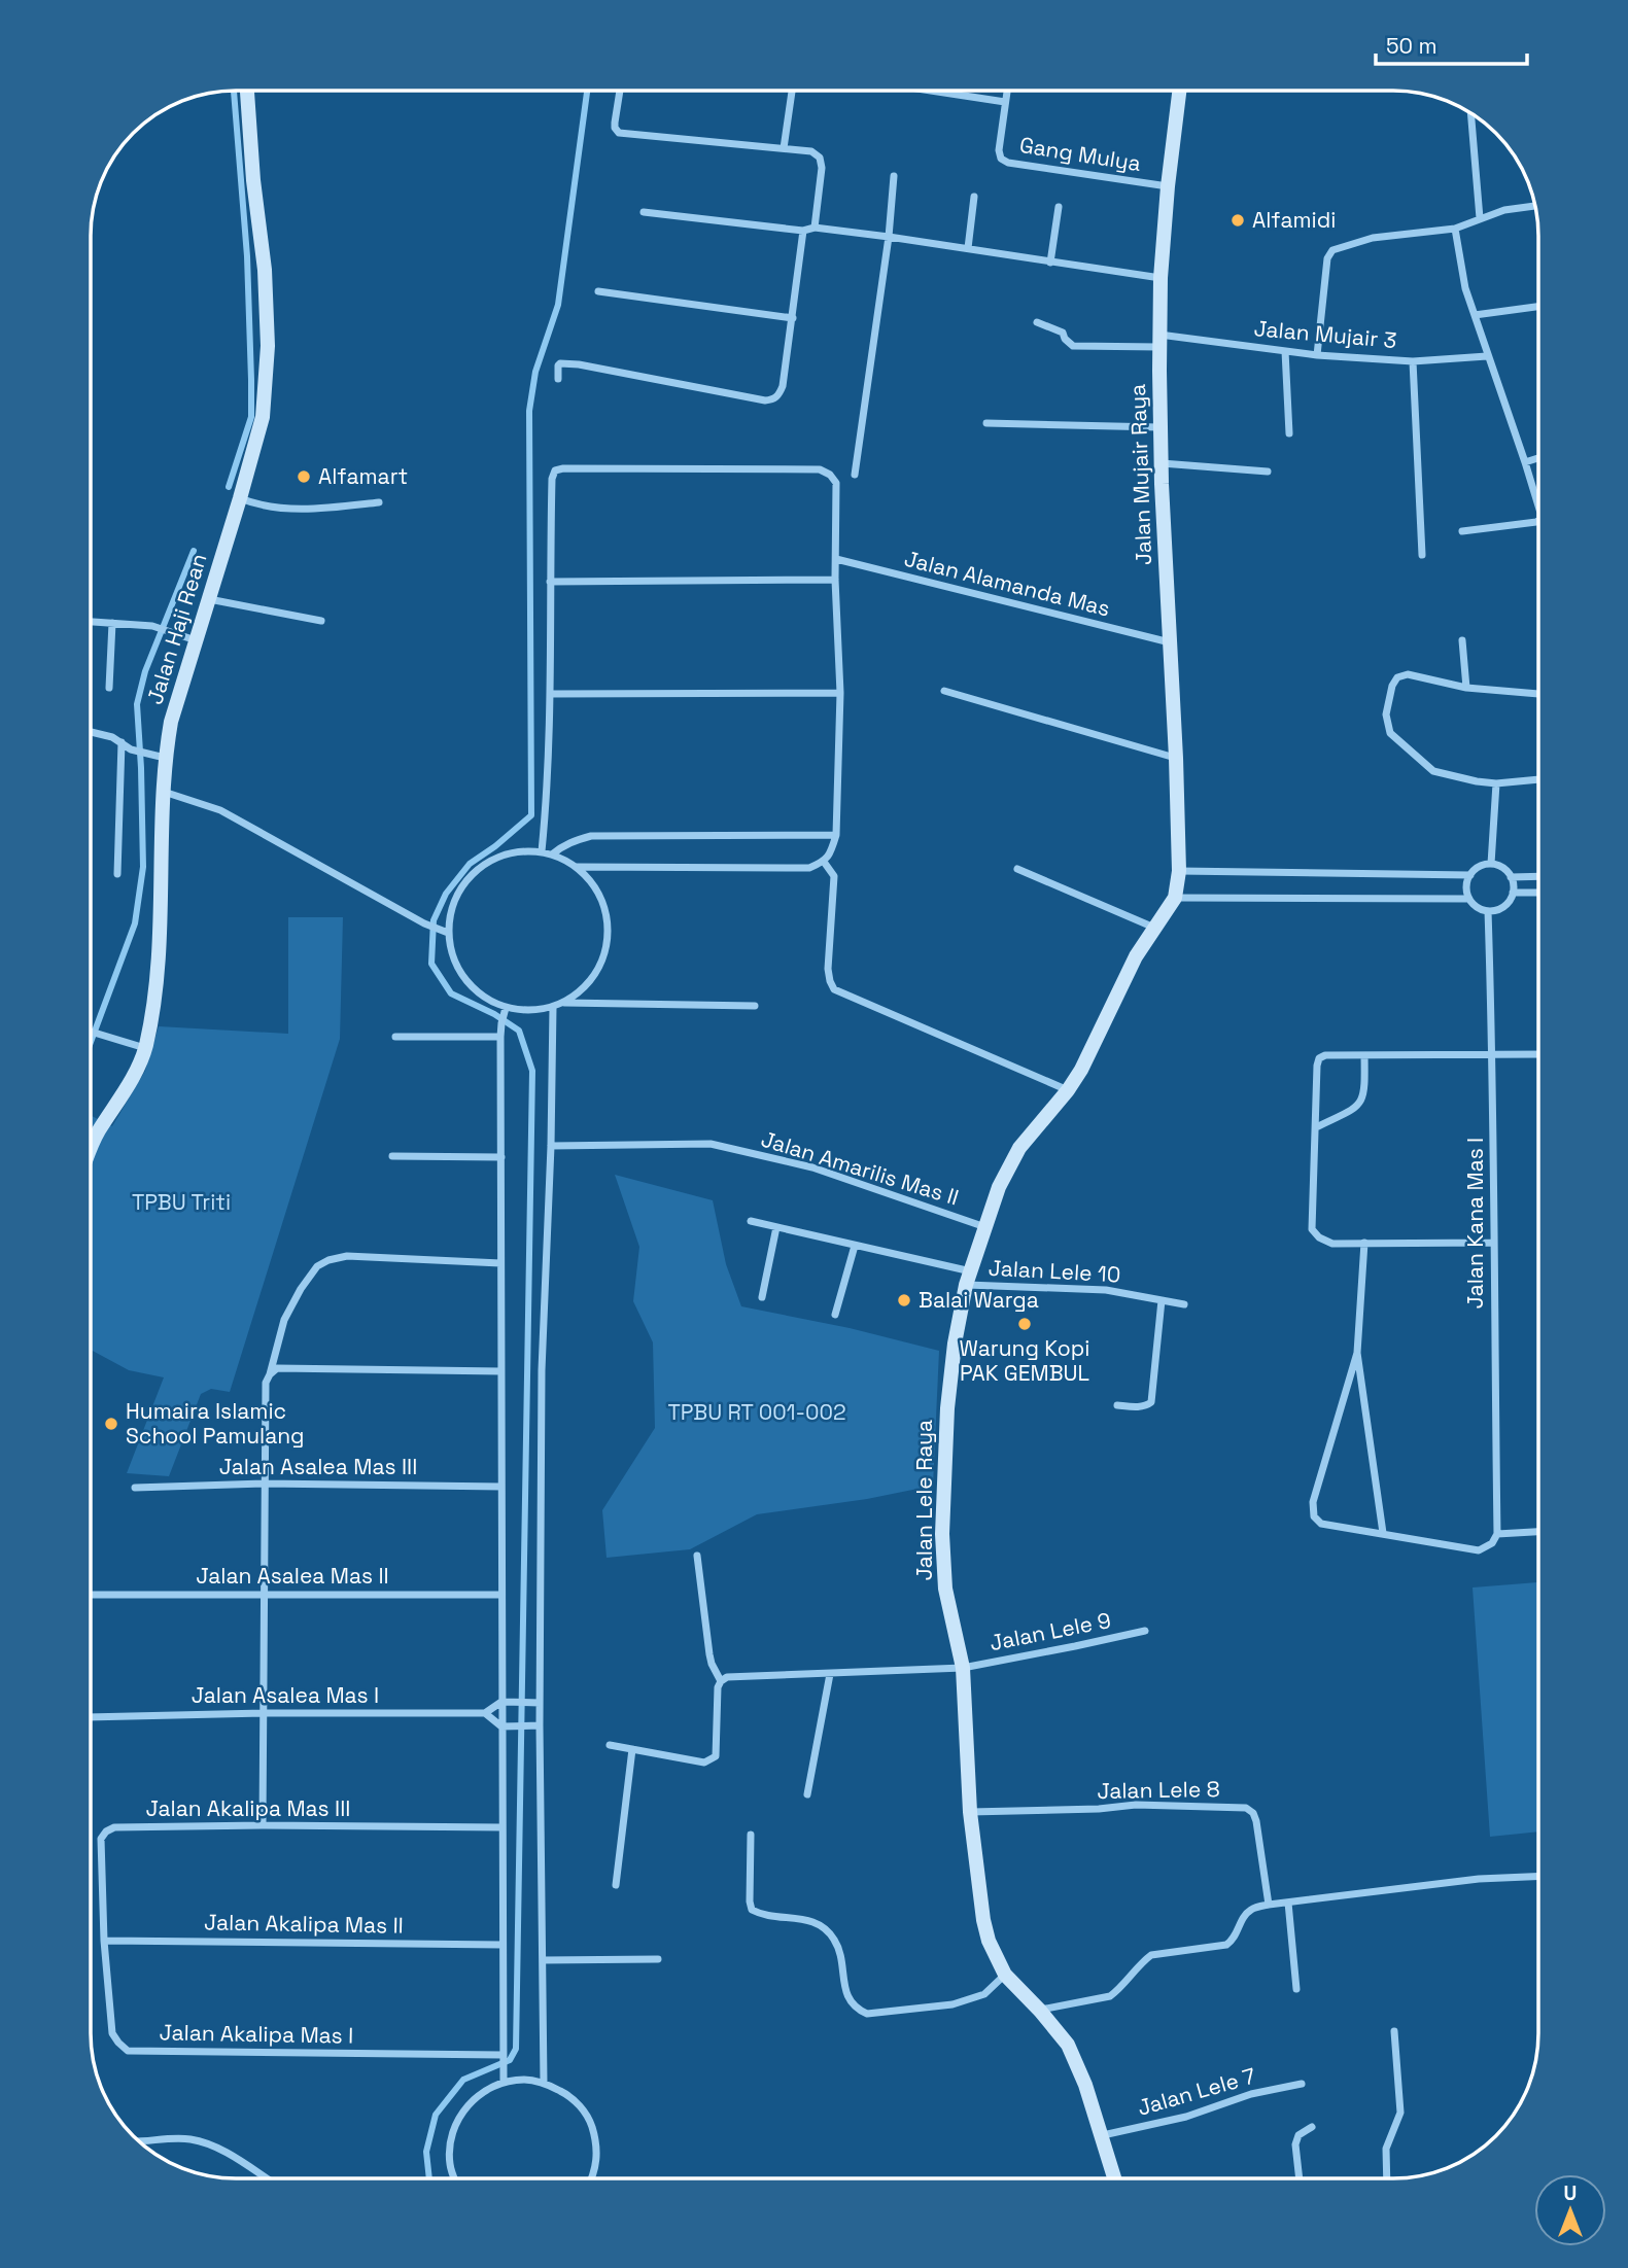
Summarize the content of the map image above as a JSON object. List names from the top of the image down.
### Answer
{
  "streets": {
    "street": [
      "Gang Mulya",
      "Jalan Mujair 3",
      "Jalan Mujair Raya",
      "Jalan Alamanda Mas",
      "Jalan Haji Rean",
      "Jalan Amarilis Mas II",
      "Jalan Kana Mas I",
      "Jalan Lele 10",
      "Jalan Asalea Mas III",
      "Jalan Lele Raya",
      "Jalan Asalea Mas II",
      "Jalan Lele 9",
      "Jalan Asalea Mas I",
      "Jalan Lele 8",
      "Jalan Akalipa Mas III",
      "Jalan Akalipa Mas II",
      "Jalan Akalipa Mas I",
      "Jalan Lele 7"
    ]
  },
  "crossings": [
    ["Gang Mulya", "Jalan Mujair Raya"],
    ["Jalan Mujair 3", "Jalan Mujair Raya"],
    ["Jalan Mujair Raya", "Jalan Alamanda Mas"],
    ["Jalan Mujair Raya", "Jalan Lele Raya"],
    ["Jalan Amarilis Mas II", "Jalan Lele Raya"],
    ["Jalan Lele 10", "Jalan Lele Raya"],
    ["Jalan Lele Raya", "Jalan Lele 9"],
    ["Jalan Lele Raya", "Jalan Lele 8"],
    ["Jalan Lele Raya", "Jalan Lele 7"],
    ["Jalan Akalipa Mas III", "Jalan Akalipa Mas II"],
    ["Jalan Akalipa Mas III", "Jalan Akalipa Mas I"],
    ["Jalan Akalipa Mas II", "Jalan Akalipa Mas I"]
  ],
  "parks": ["TPBU Triti", "TPBU RT 001-002"],
  "places": [
    "Alfamidi",
    "Alfamart",
    "Balai Warga",
    "Warung Kopi PAK GEMBUL",
    "Humaira Islamic School Pamulang"
  ],
  "scale_bar": "50 m",
  "north": "top"
}
